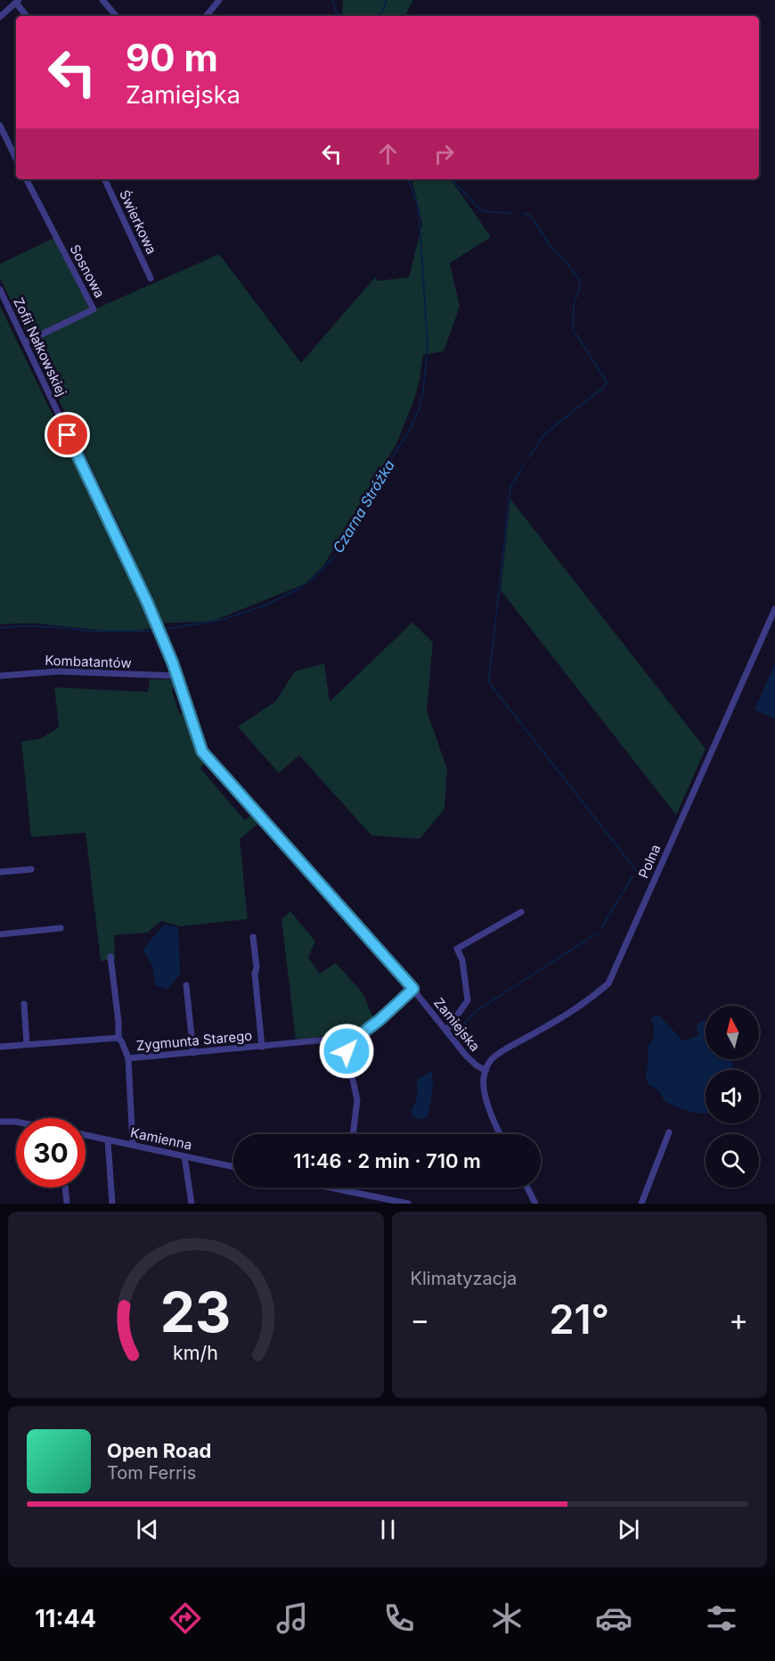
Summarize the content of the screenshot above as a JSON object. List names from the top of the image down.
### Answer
{
  "streets": {
    "street": [
      "Świerkowa",
      "Sosnowa",
      "Zofii Nałkowskiej",
      "Kombatantów",
      "Polna",
      "Zamiejska",
      "Zygmunta Starego",
      "Kamienna"
    ]
  },
  "crossings": [
    ["Sosnowa", "Zofii Nałkowskiej"],
    ["Zofii Nałkowskiej", "Kombatantów"],
    ["Zofii Nałkowskiej", "Zamiejska"],
    ["Kombatantów", "Zamiejska"],
    ["Polna", "Zamiejska"],
    ["Zygmunta Starego", "Kamienna"]
  ],
  "water": ["Czarna Stróżka"],
  "north": "top",
  "page": {
    "turn": ["90 m", "Zamiejska"],
    "limit": "30",
    "trip": "11:46 · 2 min · 710 m",
    "tile": "Klimatyzacja",
    "heat": ["−", "21°", "+"],
    "song": ["Open Road", "Tom Ferris"],
    "tabs": "11:44",
    "gauge": ["23", "km/h"]
  }
}
